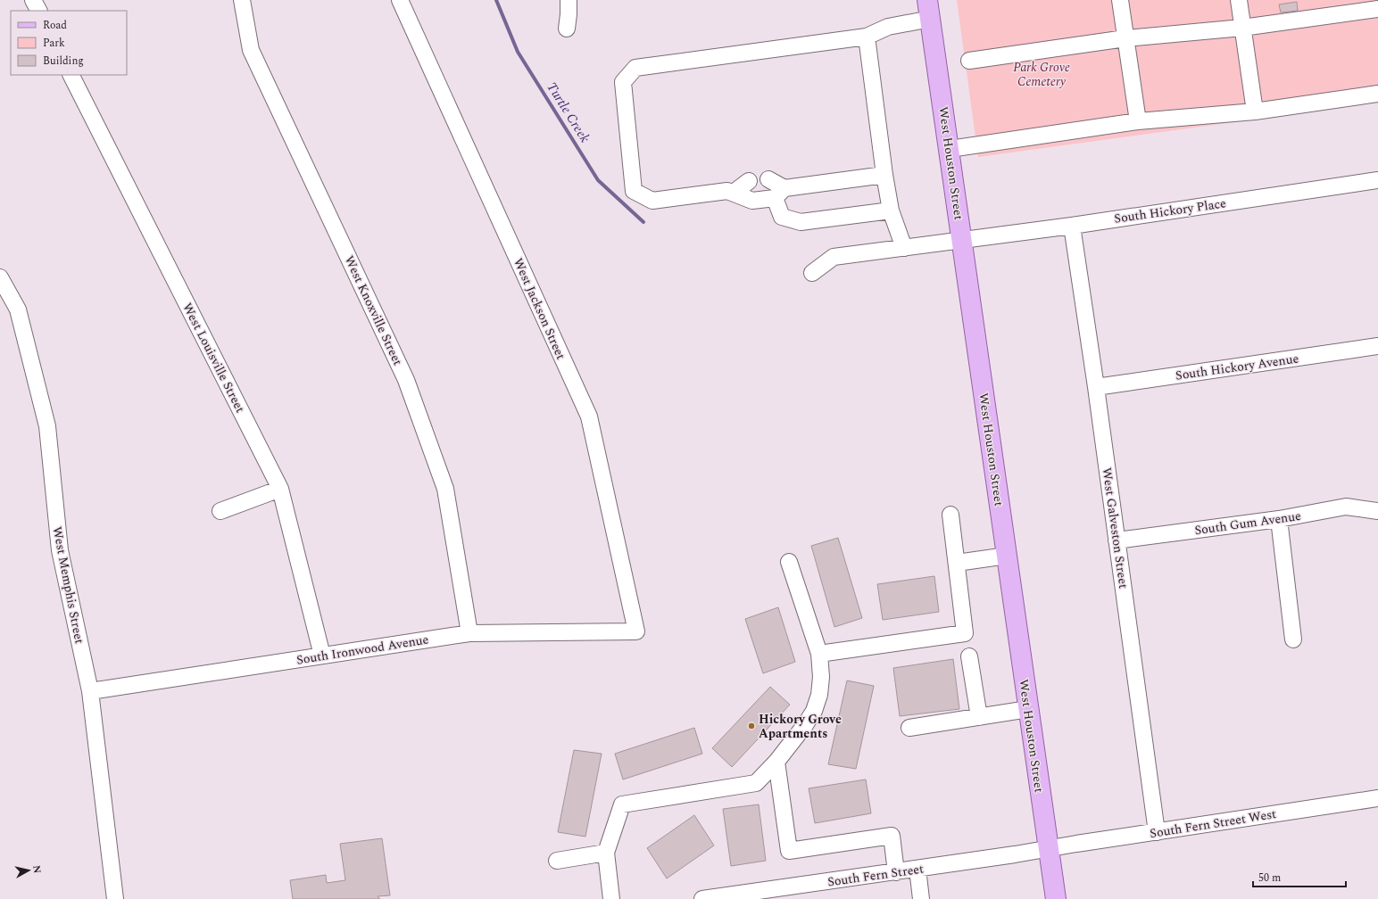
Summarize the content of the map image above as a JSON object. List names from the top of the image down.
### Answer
{
  "streets": {
    "main road": ["West Houston Street"],
    "street": [
      "South Hickory Place",
      "West Jackson Street",
      "West Knoxville Street",
      "West Louisville Street",
      "South Hickory Avenue",
      "South Gum Avenue",
      "West Galveston Street",
      "West Memphis Street",
      "South Ironwood Avenue",
      "South Fern Street West",
      "South Fern Street"
    ]
  },
  "crossings": [
    ["West Houston Street", "South Hickory Place"],
    ["West Houston Street", "South Fern Street West"],
    ["West Houston Street", "South Fern Street"],
    ["South Hickory Place", "West Galveston Street"],
    ["West Jackson Street", "South Ironwood Avenue"],
    ["West Knoxville Street", "South Ironwood Avenue"],
    ["West Louisville Street", "South Ironwood Avenue"],
    ["South Hickory Avenue", "West Galveston Street"],
    ["South Gum Avenue", "West Galveston Street"],
    ["West Galveston Street", "South Fern Street West"],
    ["West Memphis Street", "South Ironwood Avenue"],
    ["South Fern Street West", "South Fern Street"]
  ],
  "water": ["Turtle Creek"],
  "parks": ["Park Grove Cemetery"],
  "places": ["Hickory Grove Apartments"],
  "legend": ["Road", "Park", "Building"],
  "scale_bar": "50 m",
  "north": "right"
}
